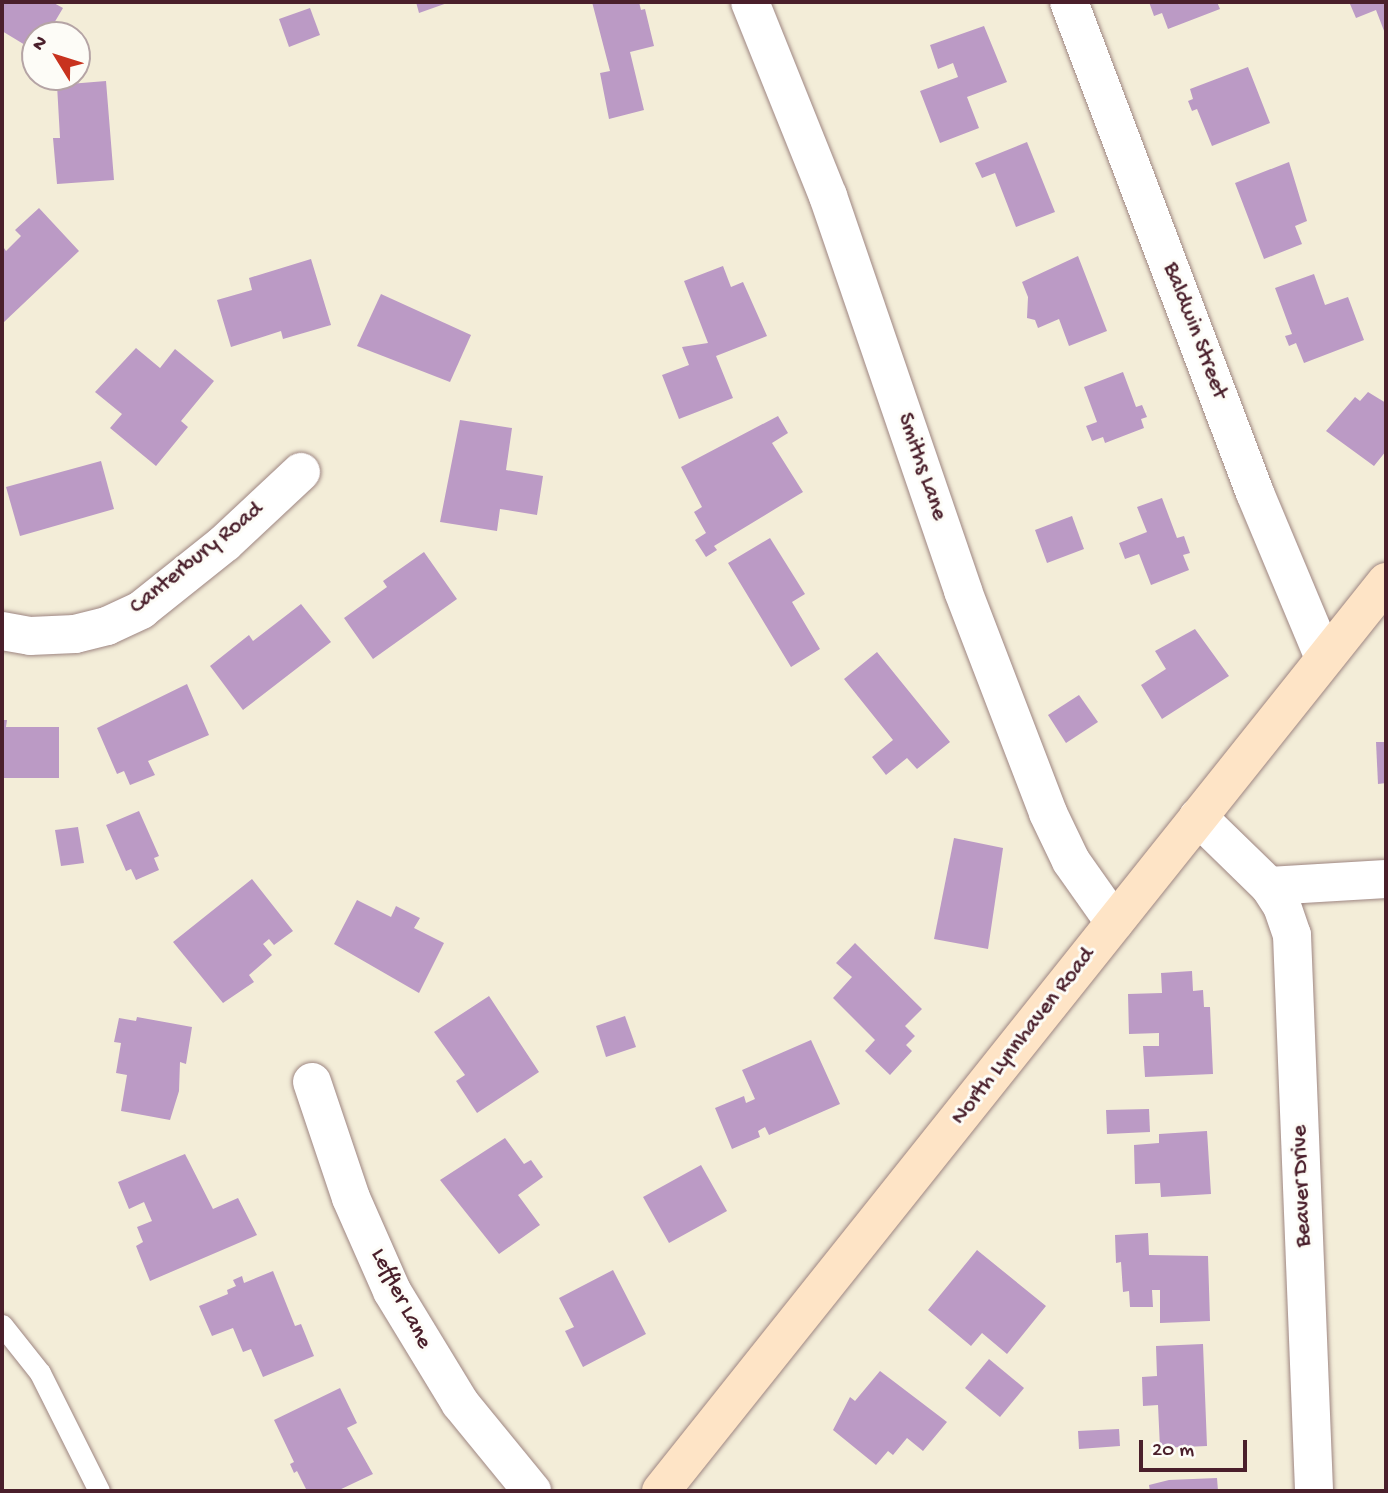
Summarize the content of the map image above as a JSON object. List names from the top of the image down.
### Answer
{
  "streets": {
    "street": [
      "Baldwin Street",
      "Smiths Lane",
      "Canterbury Road",
      "North Lynnhaven Road",
      "Beaver Drive",
      "Leffler Lane"
    ]
  },
  "crossings": [
    ["Baldwin Street", "North Lynnhaven Road"],
    ["Smiths Lane", "North Lynnhaven Road"]
  ],
  "scale_bar": "20 m",
  "north": "top left"
}
